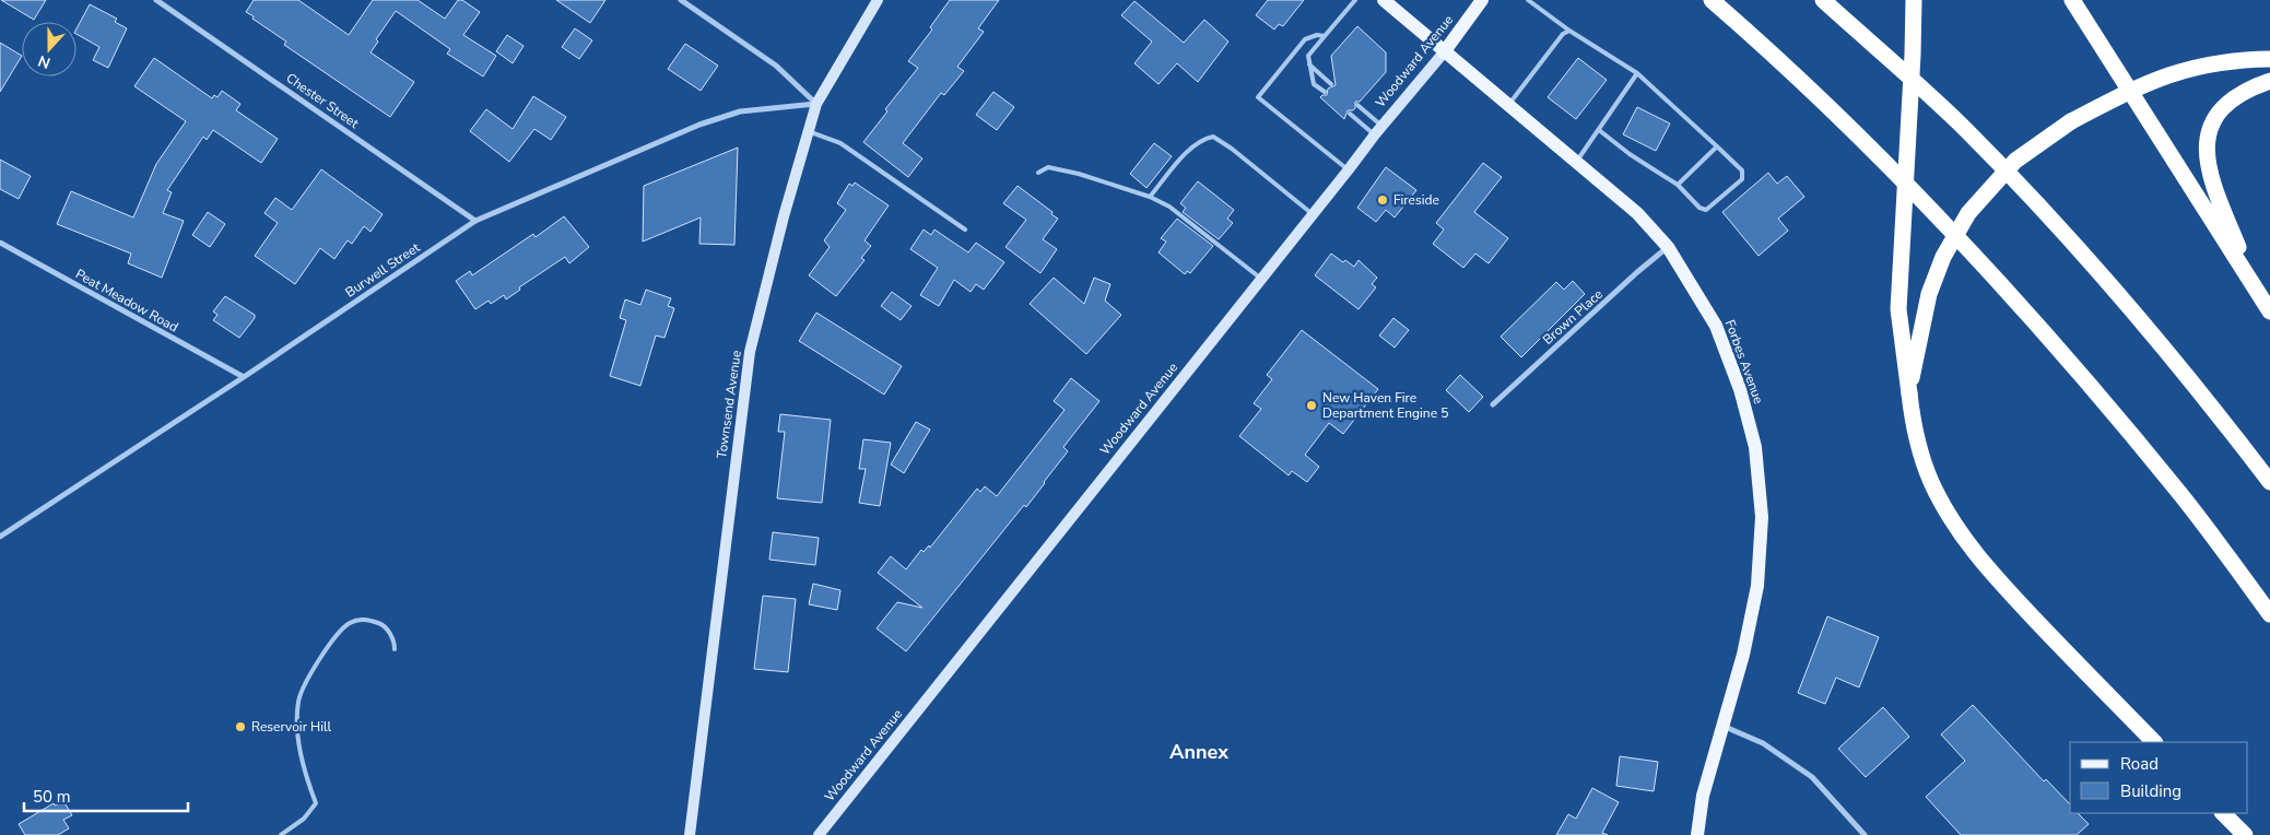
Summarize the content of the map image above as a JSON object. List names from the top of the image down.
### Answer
{
  "streets": {
    "main road": ["Woodward Avenue", "Forbes Avenue", "Townsend Avenue"],
    "street": [
      "Chester Street",
      "Burwell Street",
      "Peat Meadow Road",
      "Brown Place"
    ]
  },
  "crossings": [
    ["Woodward Avenue", "Forbes Avenue"],
    ["Chester Street", "Burwell Street"],
    ["Burwell Street", "Peat Meadow Road"],
    ["Burwell Street", "Townsend Avenue"],
    ["Brown Place", "Forbes Avenue"]
  ],
  "districts": ["Annex"],
  "places": ["Fireside", "New Haven Fire Department Engine 5", "Reservoir Hill"],
  "legend": ["Road", "Building"],
  "scale_bar": "50 m",
  "north": "bottom"
}
